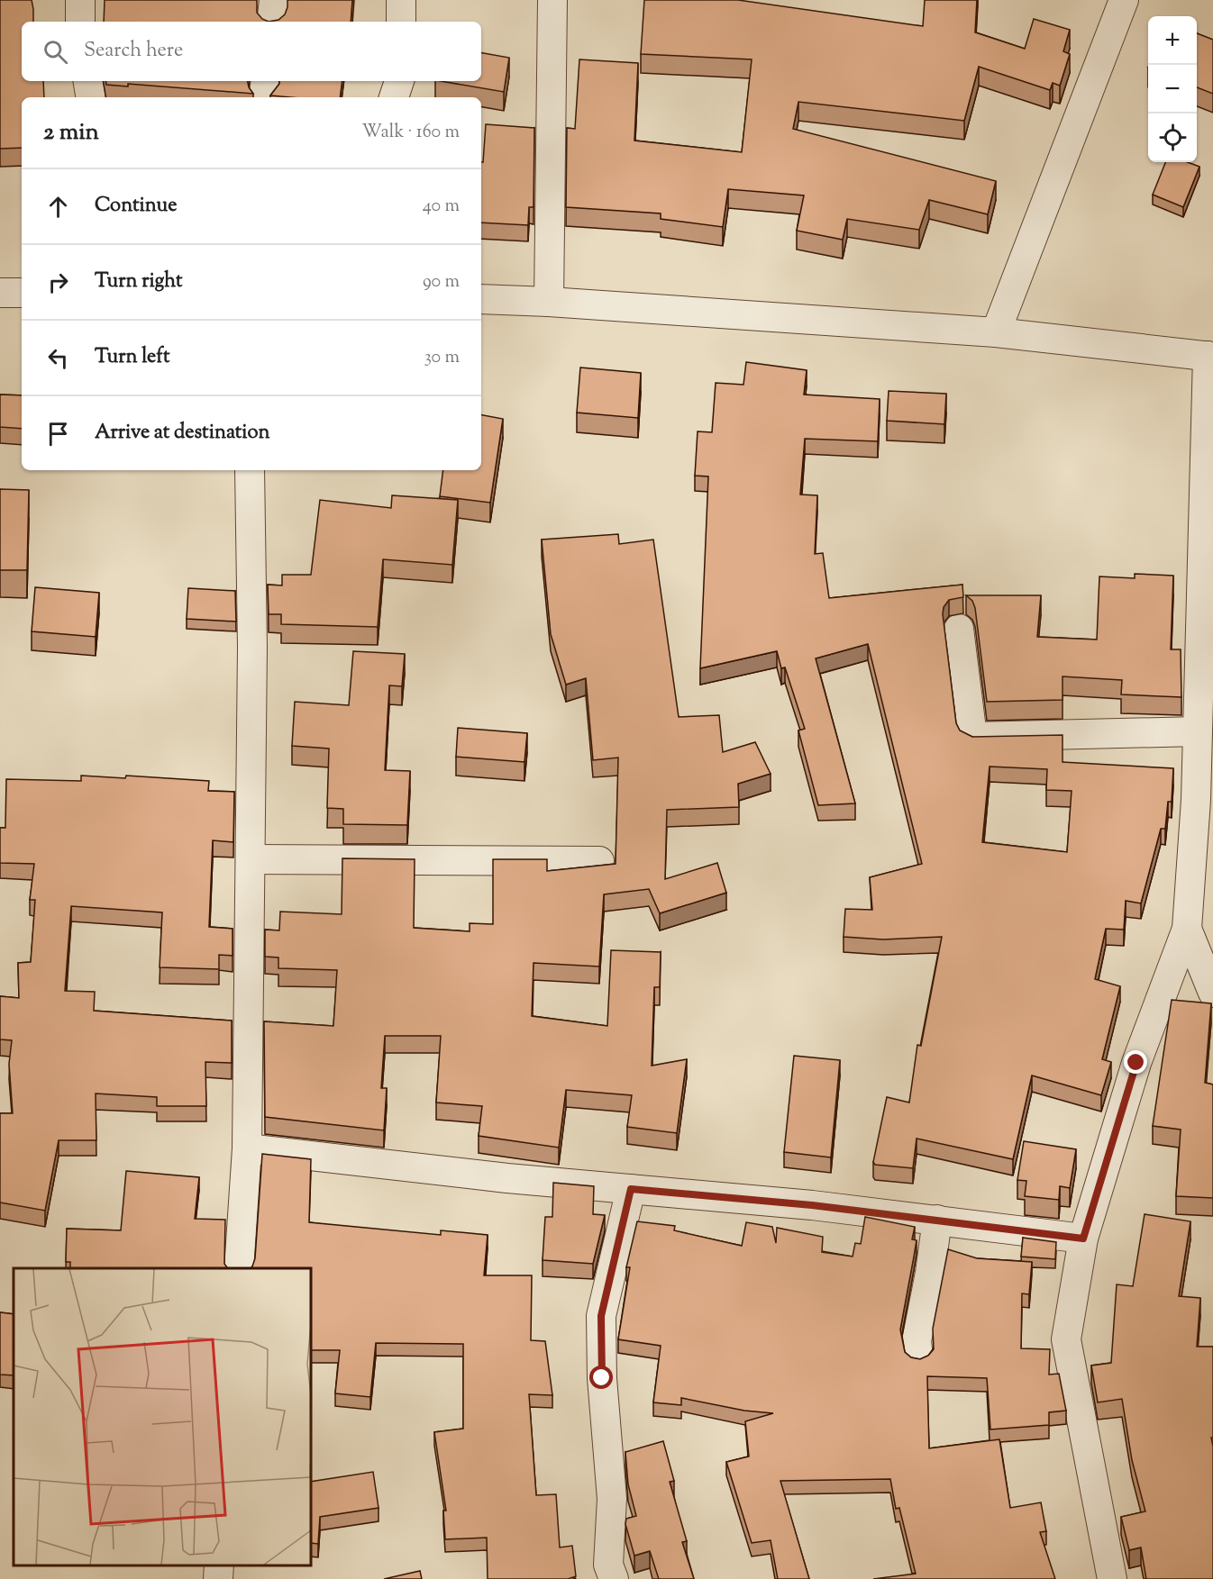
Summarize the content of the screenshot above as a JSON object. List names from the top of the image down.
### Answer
{
  "page": {
    "map_buttons": ["+", "−"],
    "search": "Search here",
    "heading": ["2 min", "Walk · 160 m"],
    "list": [
      ["Continue", "40 m"],
      ["Turn right", "90 m"],
      ["Turn left", "30 m"],
      "Arrive at destination"
    ]
  }
}
